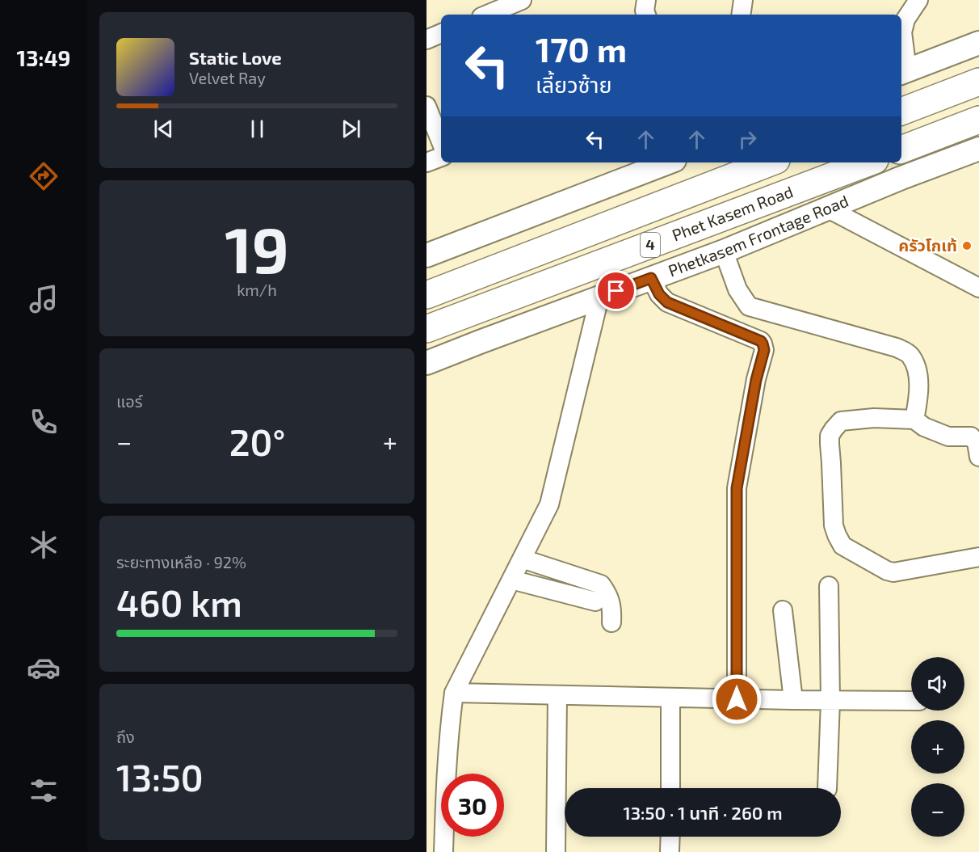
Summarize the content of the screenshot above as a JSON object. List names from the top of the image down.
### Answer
{
  "streets": {
    "highway": ["Phet Kasem Road", "4"],
    "main road": ["Phetkasem Frontage Road"]
  },
  "places": ["ครัวโกเท้"],
  "page": {
    "tabs": "13:49",
    "turn": ["170 m", "เลี้ยวซ้าย"],
    "song": ["Static Love", "Velvet Ray"],
    "tile": [
      ["19", "km/h"],
      "แอร์",
      ["ระยะทางเหลือ · 92%", "460 km"],
      ["ถึง", "13:50"]
    ],
    "heat": ["−", "20°", "+"],
    "map_buttons": ["+", "−"],
    "limit": "30",
    "trip": "13:50 · 1 นาที · 260 m"
  }
}
